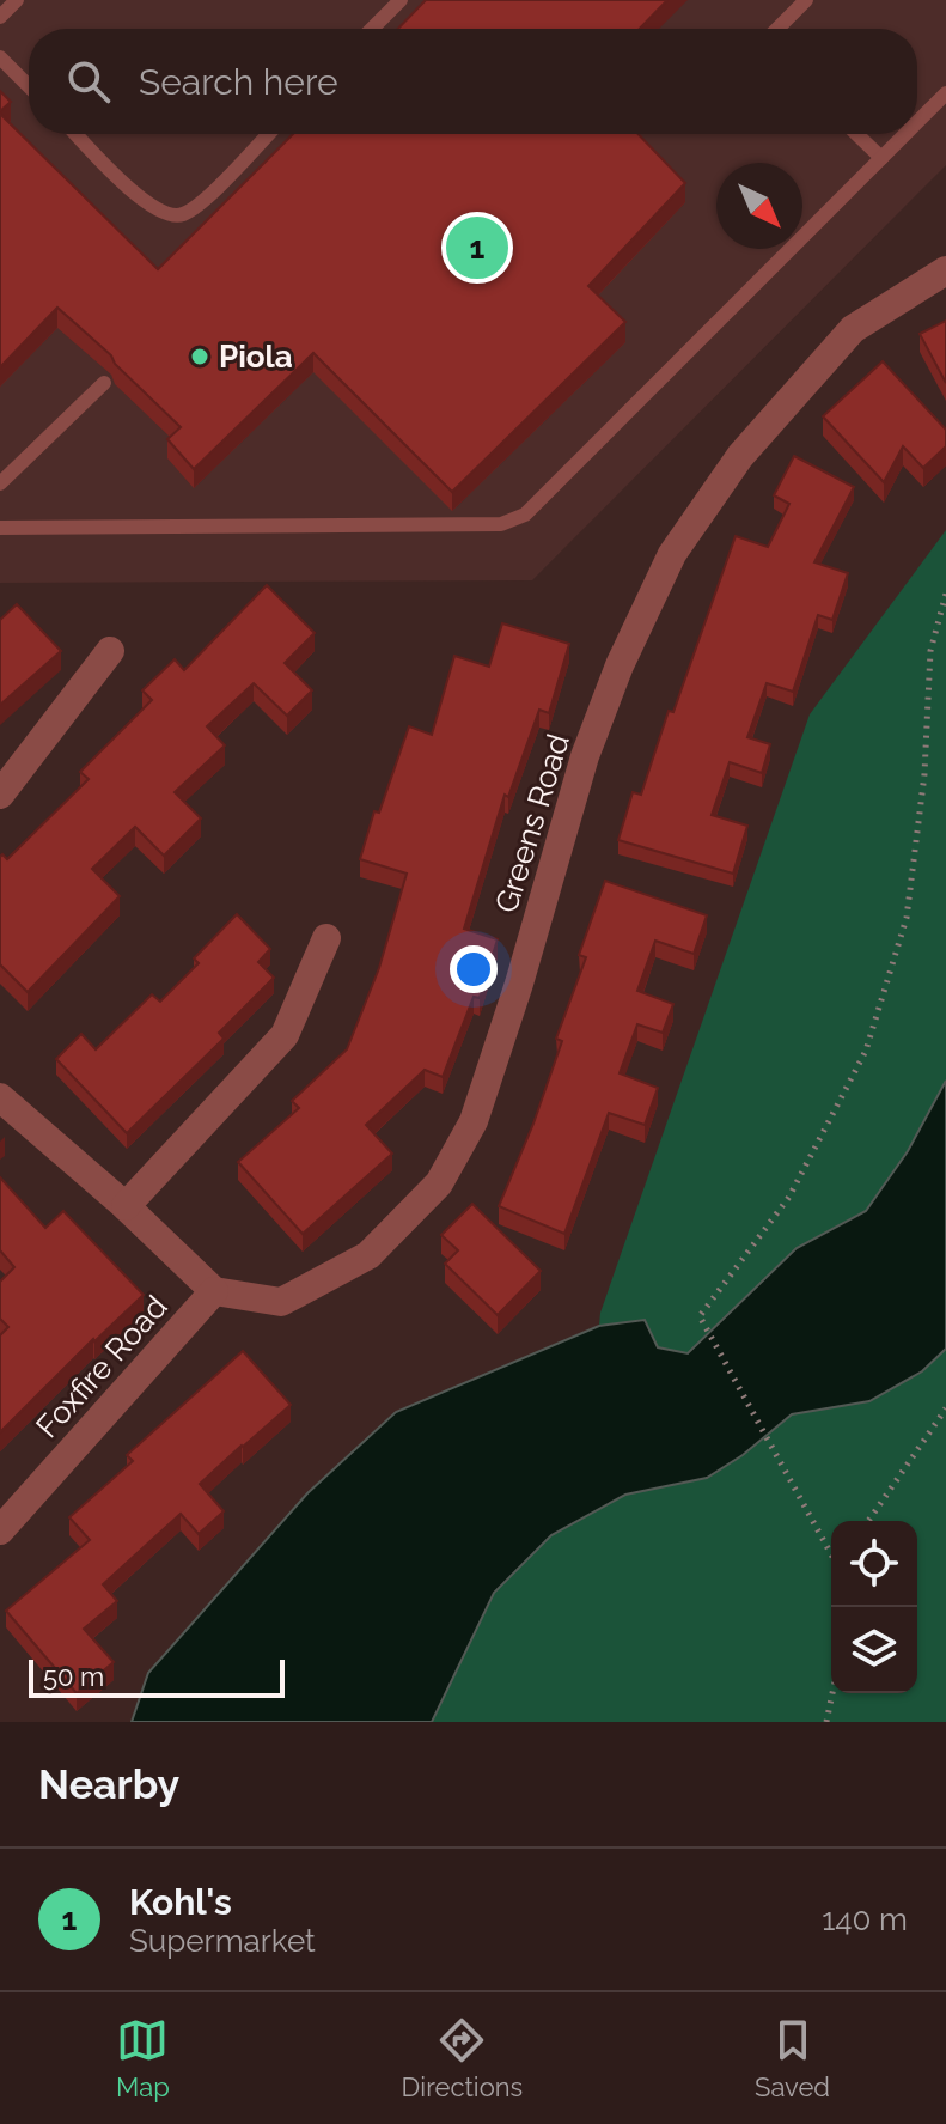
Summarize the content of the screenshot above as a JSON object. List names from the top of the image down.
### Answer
{
  "streets": {
    "street": ["Greens Road", "Foxfire Road"]
  },
  "crossings": [
    ["Greens Road", "Foxfire Road"]
  ],
  "places": ["Piola"],
  "scale_bar": "50 m",
  "north": "bottom right",
  "page": {
    "search": "Search here",
    "pins": "1",
    "scale": "50 m",
    "heading": "Nearby",
    "list": [
      {
        "mark": "1",
        "name": "Kohl's",
        "note": "Supermarket",
        "value": "140 m"
      }
    ],
    "nav": ["Map", "Directions", "Saved"]
  }
}
